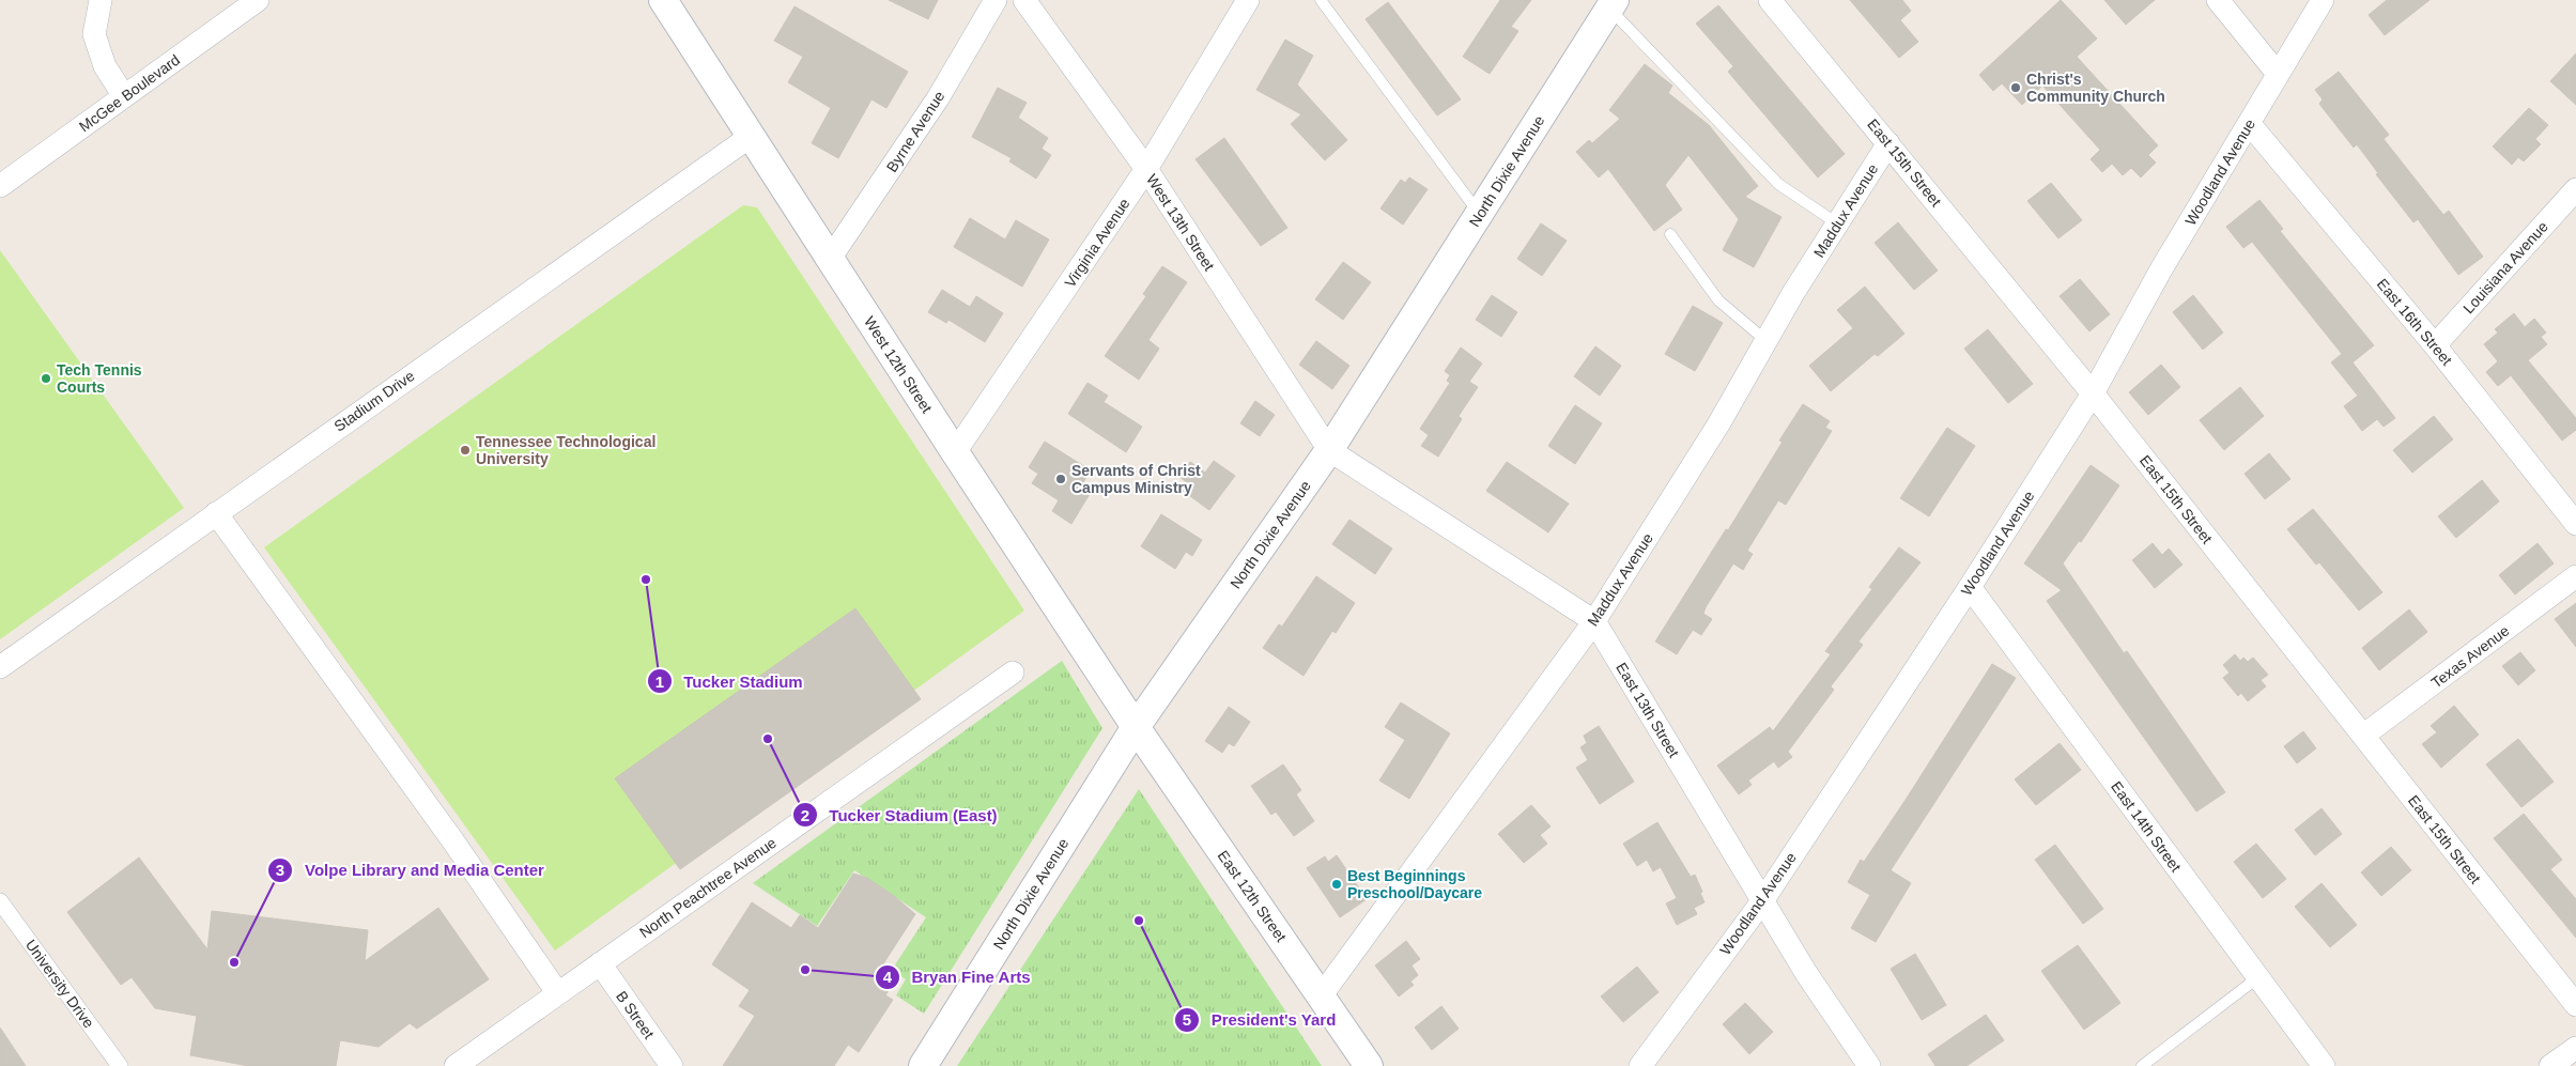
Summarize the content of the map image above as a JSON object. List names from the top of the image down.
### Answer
{
  "streets": {
    "street": [
      "McGee Boulevard",
      "Byrne Avenue",
      "East 15th Street",
      "North Dixie Avenue",
      "Woodland Avenue",
      "Maddux Avenue",
      "West 13th Street",
      "Virginia Avenue",
      "Louisiana Avenue",
      "East 16th Street",
      "West 12th Street",
      "Stadium Drive",
      "Texas Avenue",
      "East 13th Street",
      "East 14th Street",
      "North Peachtree Avenue",
      "East 12th Street",
      "University Drive",
      "B Street"
    ]
  },
  "crossings": [
    ["Byrne Avenue", "West 12th Street"],
    ["East 15th Street", "Woodland Avenue"],
    ["East 15th Street", "Maddux Avenue"],
    ["East 15th Street", "Texas Avenue"],
    ["North Dixie Avenue", "West 13th Street"],
    ["North Dixie Avenue", "West 12th Street"],
    ["North Dixie Avenue", "East 13th Street"],
    ["North Dixie Avenue", "East 12th Street"],
    ["Woodland Avenue", "East 16th Street"],
    ["Woodland Avenue", "East 13th Street"],
    ["Woodland Avenue", "East 14th Street"],
    ["Maddux Avenue", "East 13th Street"],
    ["Maddux Avenue", "East 12th Street"],
    ["West 13th Street", "Virginia Avenue"],
    ["West 13th Street", "East 13th Street"],
    ["Virginia Avenue", "West 12th Street"],
    ["Louisiana Avenue", "East 16th Street"],
    ["West 12th Street", "Stadium Drive"],
    ["West 12th Street", "East 12th Street"],
    ["North Peachtree Avenue", "B Street"]
  ],
  "places": [
    "Christ's Community Church",
    "Tech Tennis Courts",
    "Tennessee Technological University",
    "Servants of Christ Campus Ministry",
    "Tucker Stadium",
    "Tucker Stadium (East)",
    "Best Beginnings Preschool/Daycare",
    "President's Yard",
    "Volpe Library and Media Center",
    "Bryan Fine Arts"
  ]
}
